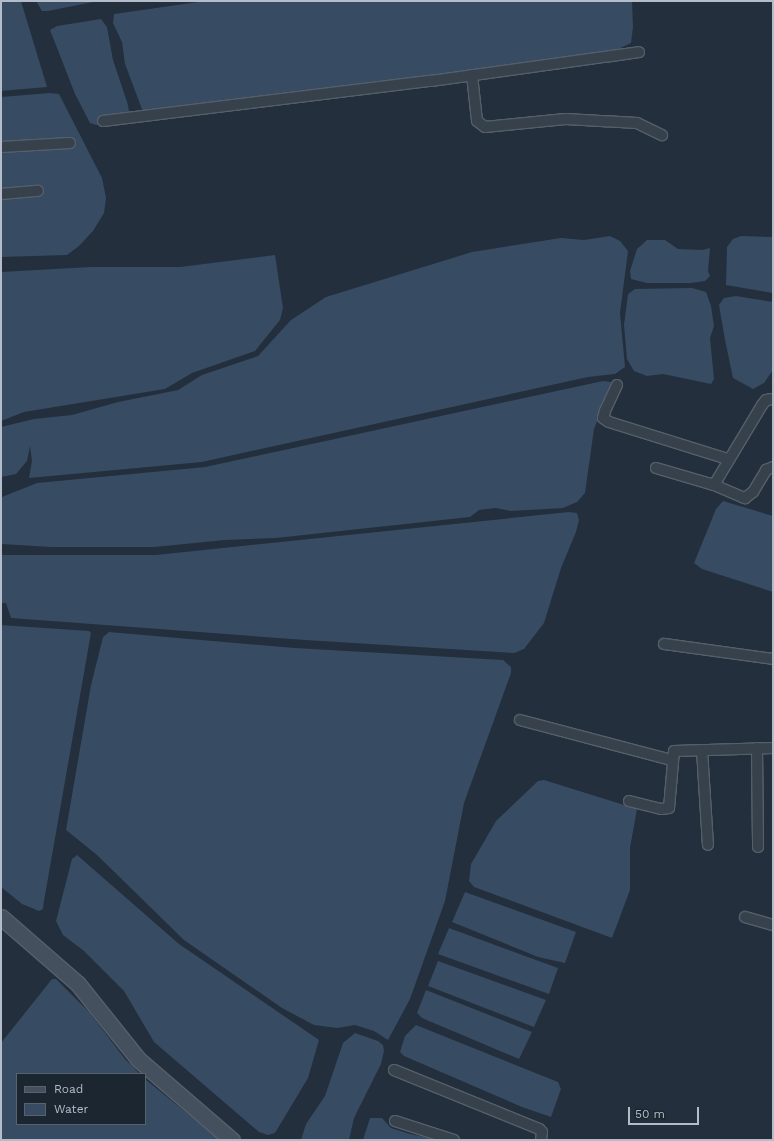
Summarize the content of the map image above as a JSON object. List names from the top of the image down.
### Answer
{
  "legend": ["Road", "Water"],
  "scale_bar": "50 m"
}
